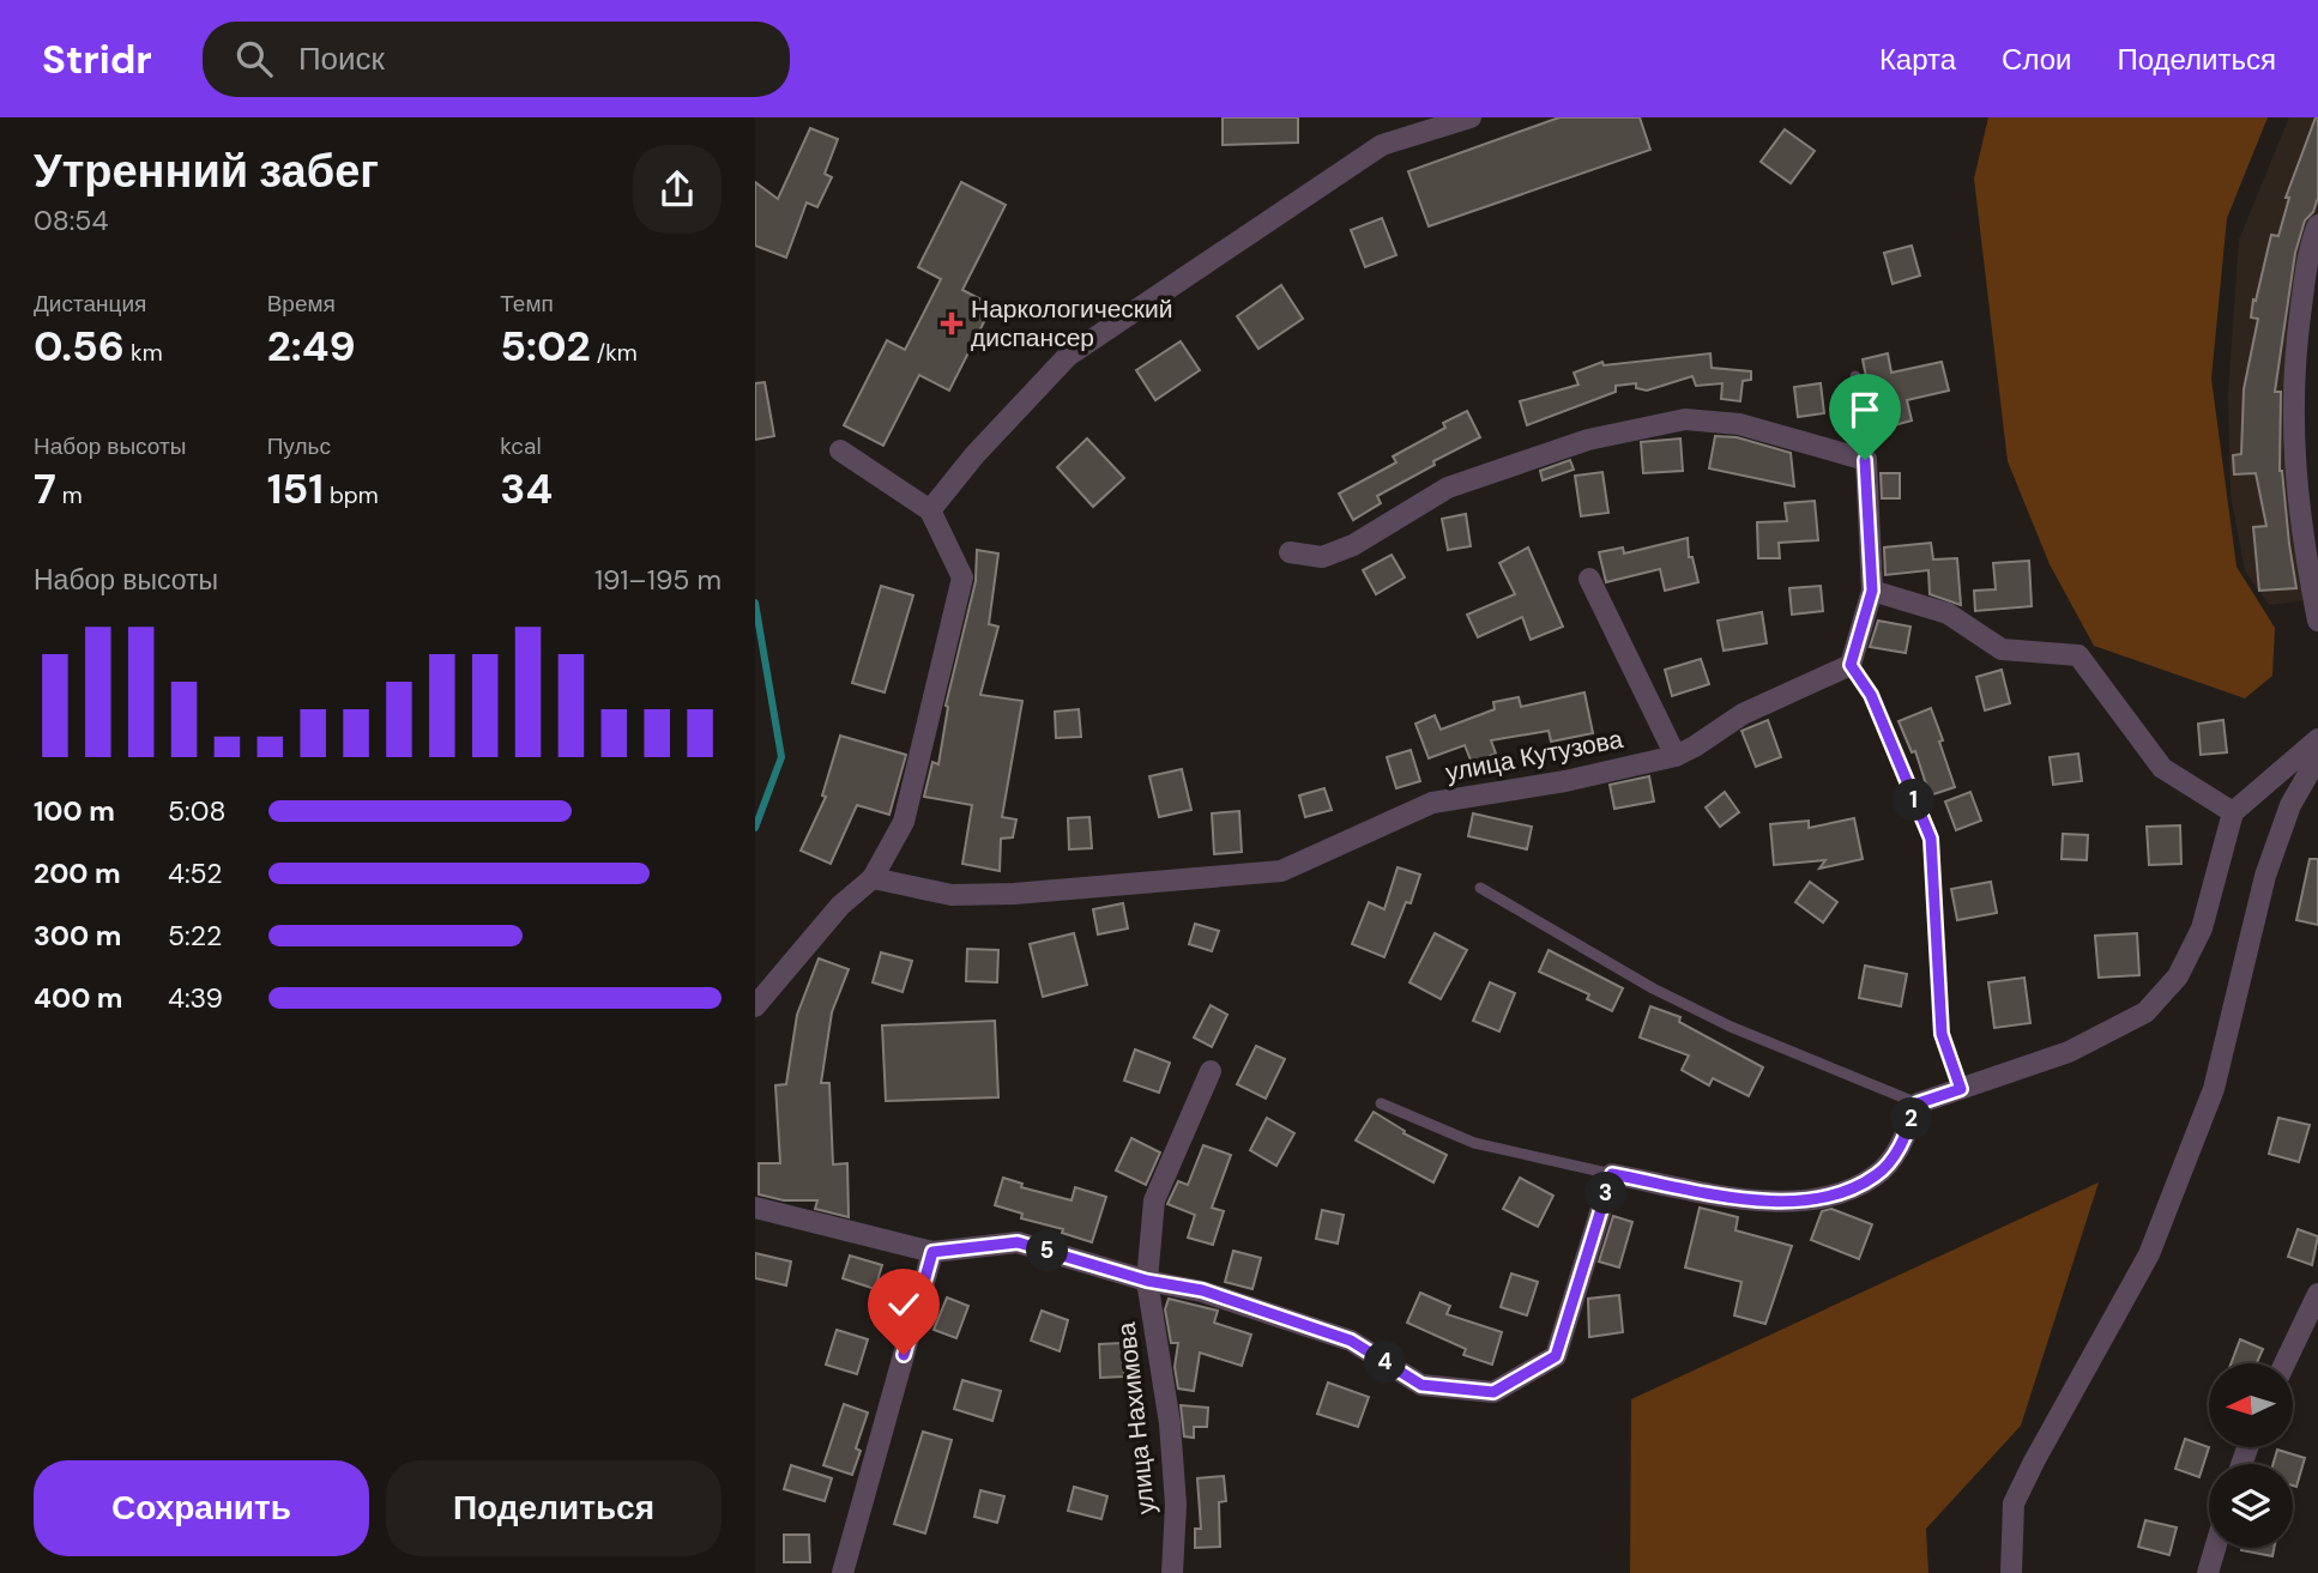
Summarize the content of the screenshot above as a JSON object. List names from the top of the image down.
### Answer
{
  "streets": {
    "street": ["улица Кутузова", "улица Нахимова"]
  },
  "places": {
    "health": ["Наркологический диспансер"]
  },
  "north": "left",
  "page": {
    "header": "Stridr",
    "search": "Поиск",
    "nav": ["Карта", "Слои", "Поделиться"],
    "heading": ["Утренний забег", "08:54"],
    "stats": [
      ["Дистанция", "0.56 km"],
      ["Время", "2:49"],
      ["Темп", "5:02 /km"],
      ["Набор высоты", "7 m"],
      ["Пульс", "151 bpm"],
      ["kcal", "34"]
    ],
    "chart": ["Набор высоты", "191–195 m"],
    "pins": [
      "1",
      "2",
      "3",
      "5",
      "4"
    ],
    "list": [
      {
        "name": "100 m",
        "note": "5:08"
      },
      {
        "name": "200 m",
        "note": "4:52"
      },
      {
        "name": "300 m",
        "note": "5:22"
      },
      {
        "name": "400 m",
        "note": "4:39"
      }
    ],
    "buttons": ["Сохранить", "Поделиться"]
  }
}
